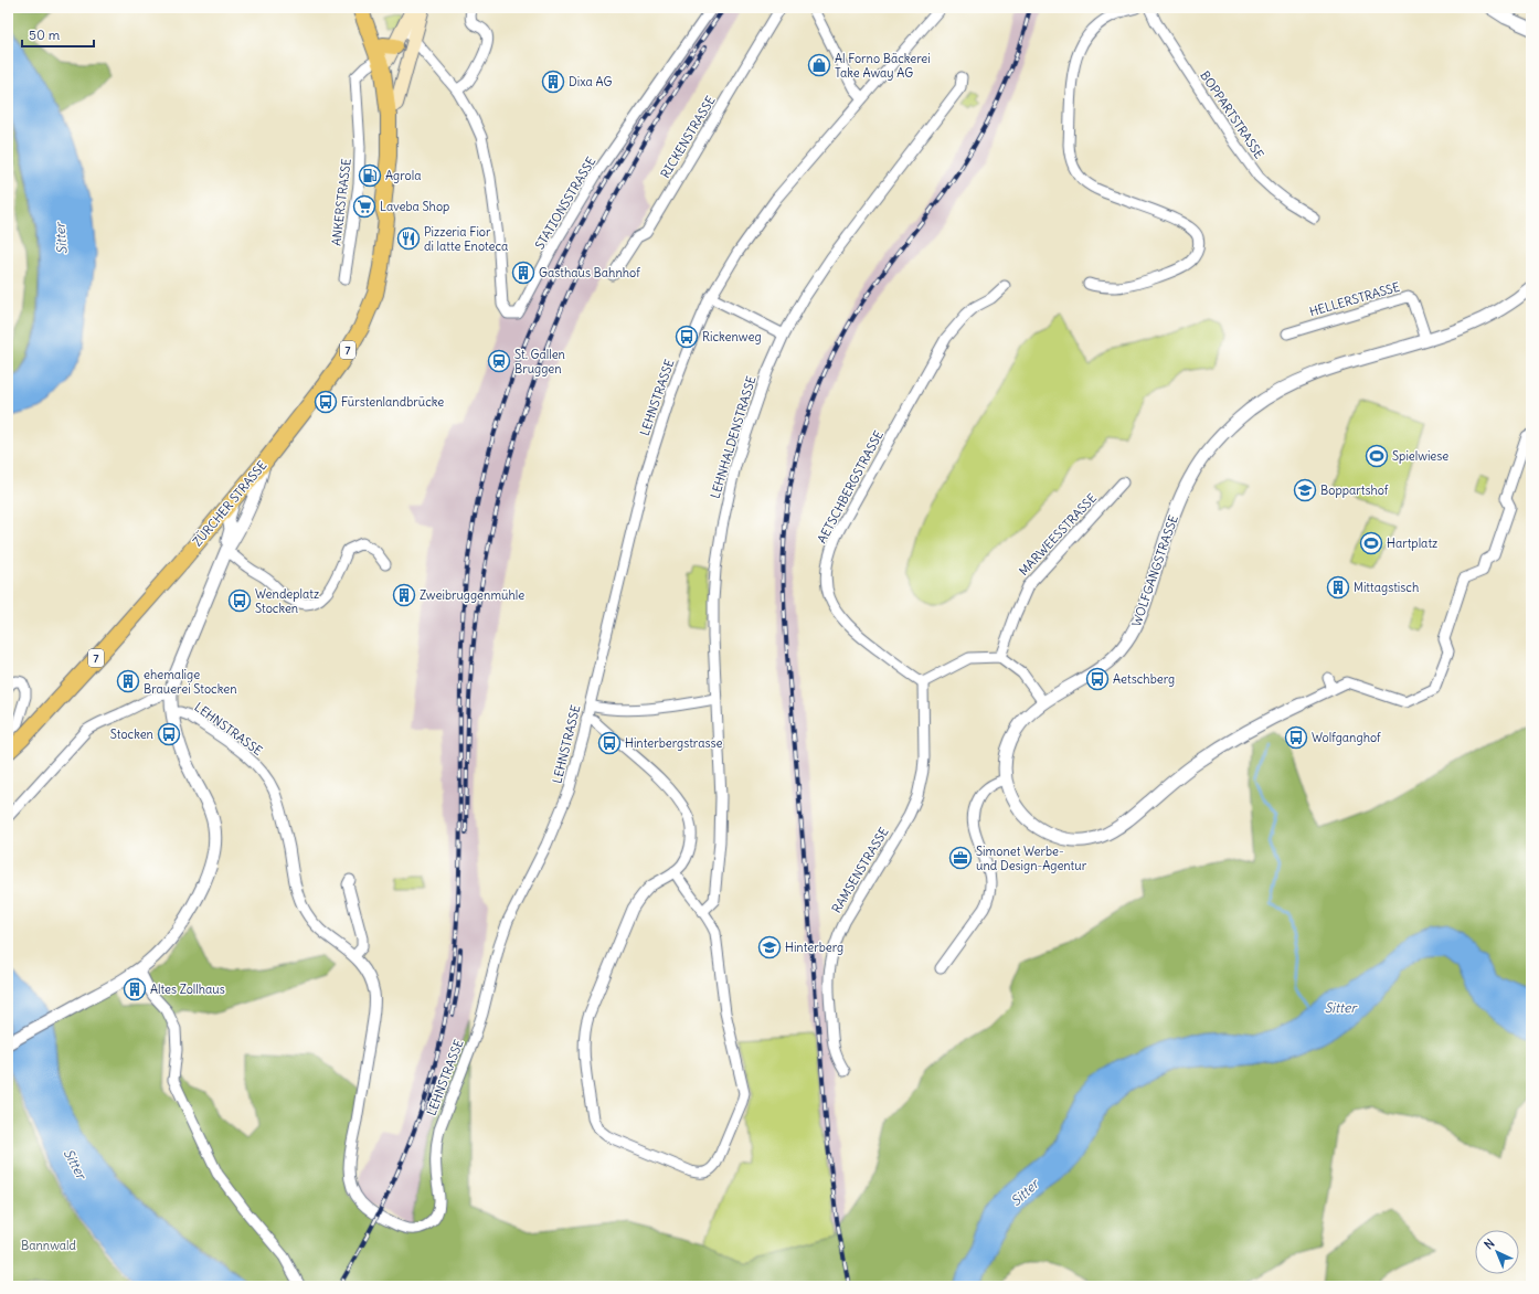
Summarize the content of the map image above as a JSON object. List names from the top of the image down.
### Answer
{
  "streets": {
    "main road": ["7", "ZÜRCHER STRASSE"],
    "street": [
      "BOPPARTSTRASSE",
      "RICKENSTRASSE",
      "ANKERSTRASSE",
      "STATIONSSTRASSE",
      "HELLERSTRASSE",
      "LEHNSTRASSE",
      "LEHNHALDENSTRASSE",
      "AETSCHBERGSTRASSE",
      "MARWEESSTRASSE",
      "WOLFGANGSTRASSE",
      "RAMSENSTRASSE"
    ]
  },
  "crossings": [
    ["ANKERSTRASSE", "ZÜRCHER STRASSE"],
    ["HELLERSTRASSE", "WOLFGANGSTRASSE"],
    ["AETSCHBERGSTRASSE", "RAMSENSTRASSE"]
  ],
  "water": ["Sitter"],
  "parks": ["Bannwald"],
  "places": {
    "shop": ["Al Forno Bäckerei Take Away AG"],
    "building": [
      "Dixa AG",
      "Gasthaus Bahnhof",
      "Mittagstisch",
      "Zweibruggenmühle",
      "ehemalige Brauerei Stocken",
      "Altes Zollhaus"
    ],
    "fuel station": ["Agrola"],
    "supermarket": ["Laveba Shop"],
    "restaurant": ["Pizzeria Fior di latte Enoteca"],
    "bus stop": [
      "Rickenweg",
      "Fürstenlandbrücke",
      "Wendeplatz Stocken",
      "Aetschberg",
      "Stocken",
      "Wolfganghof",
      "Hinterbergstrasse"
    ],
    "station": ["St. Gallen Bruggen"],
    "sports": ["Spielwiese", "Hartplatz"],
    "school or university": ["Boppartshof", "Hinterberg"],
    "office": ["Simonet Werbe- und Design-Agentur"]
  },
  "scale_bar": "50 m",
  "north": "top left"
}
